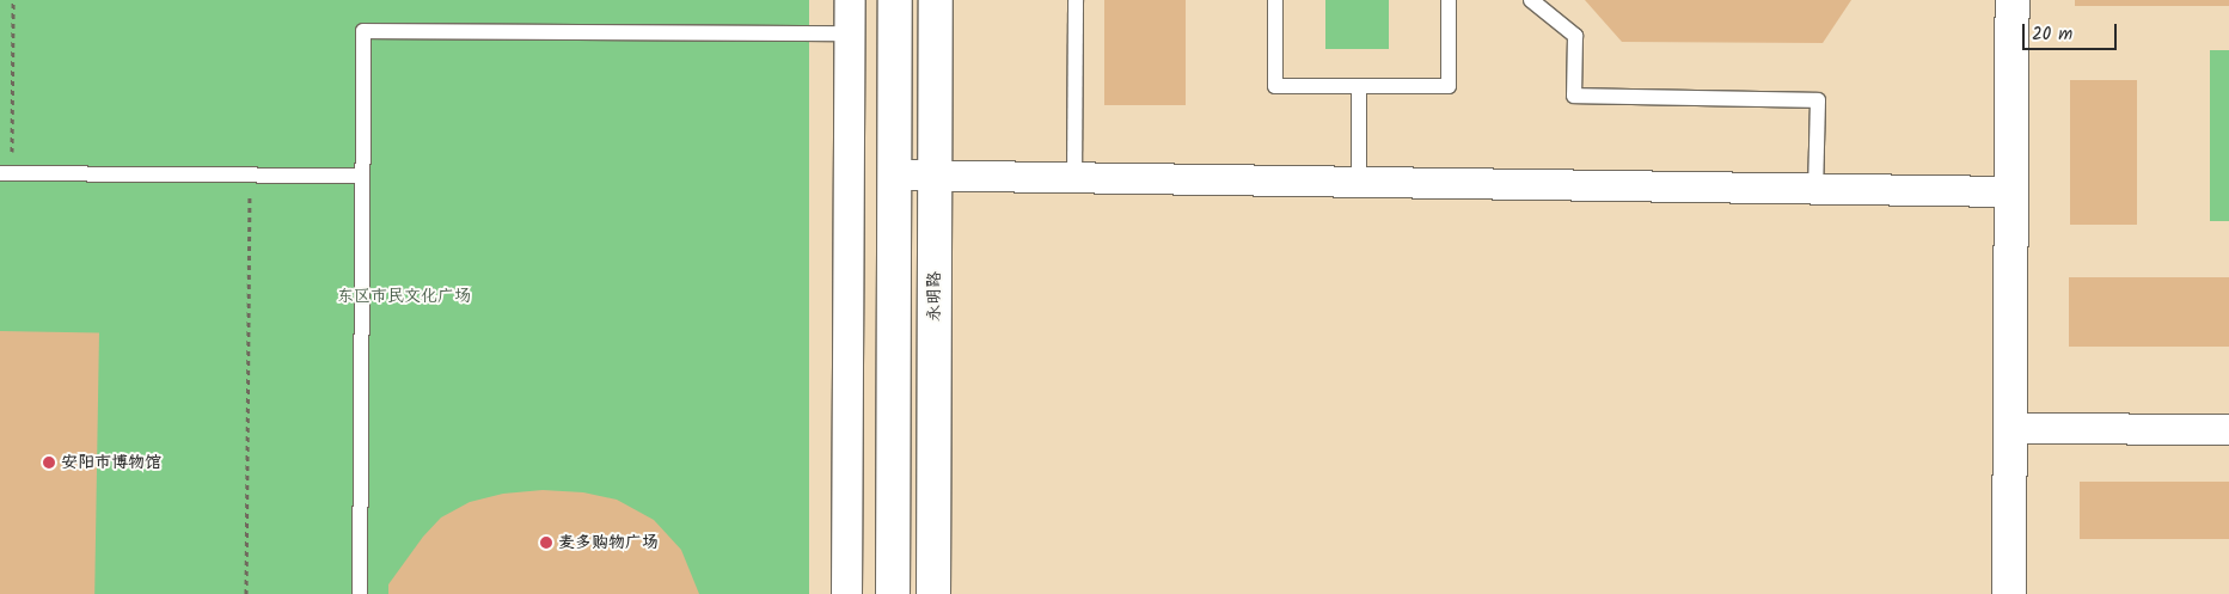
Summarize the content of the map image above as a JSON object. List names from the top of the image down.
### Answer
{
  "streets": {
    "street": ["永明路"]
  },
  "parks": ["东区市民文化广场"],
  "places": ["安阳市博物馆", "麦多购物广场"],
  "scale_bar": "20 m"
}
